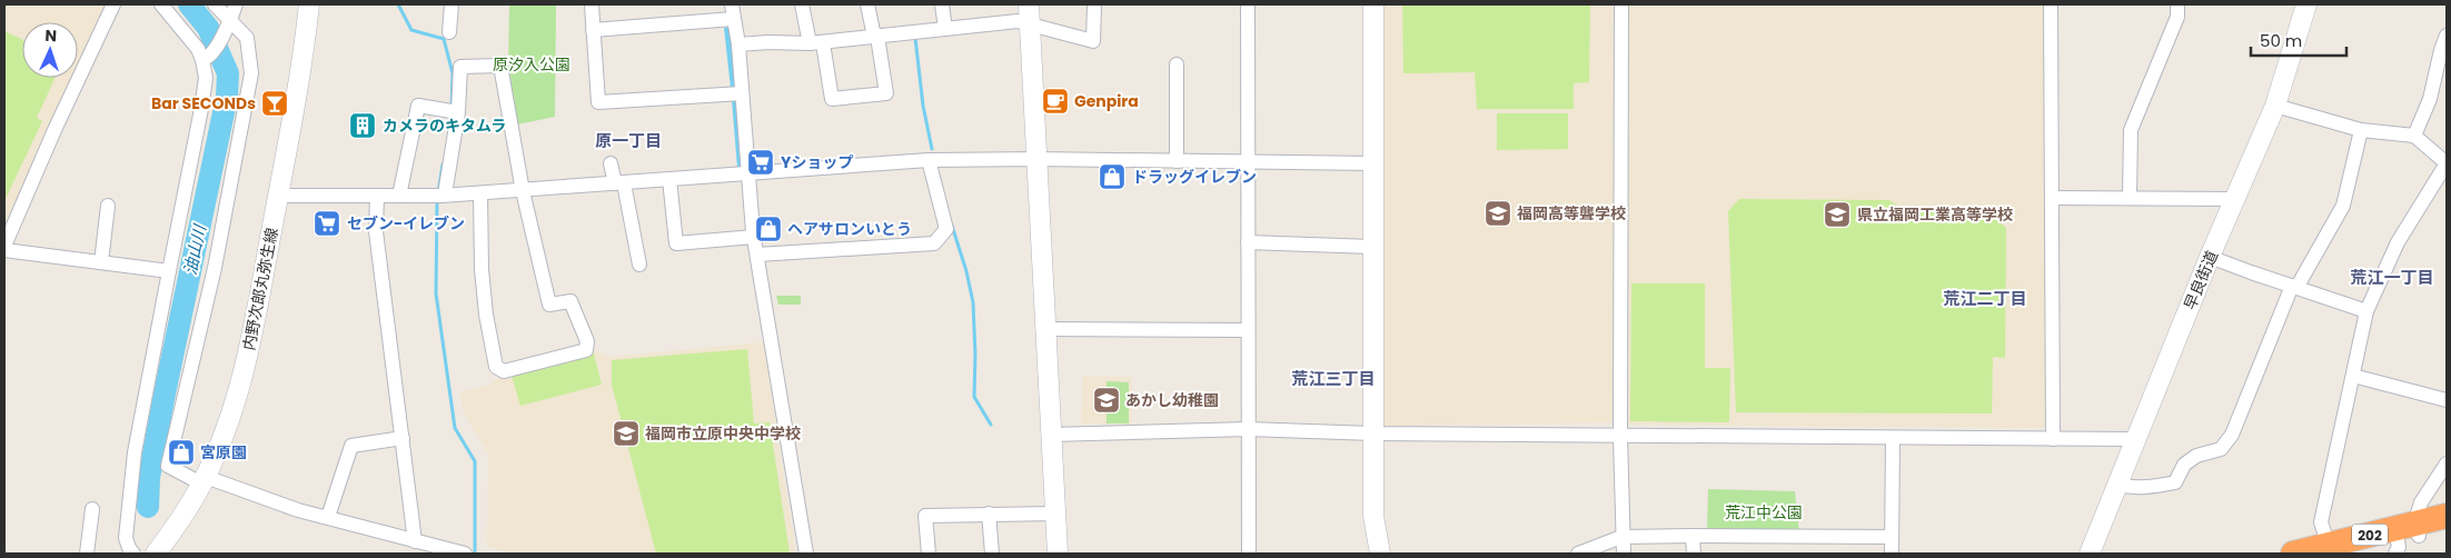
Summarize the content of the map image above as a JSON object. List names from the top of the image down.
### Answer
{
  "streets": {
    "highway": ["202"],
    "street": ["早良街道", "内野次郎丸弥生線"]
  },
  "districts": [
    "原一丁目",
    "荒江一丁目",
    "荒江二丁目",
    "荒江三丁目"
  ],
  "water": ["油山川"],
  "parks": ["原汐入公園", "荒江中公園"],
  "places": {
    "cafe": ["Genpira"],
    "bar": ["Bar SECONDs"],
    "building": ["カメラのキタムラ"],
    "supermarket": ["Yショップ", "セブン-イレブン"],
    "shop": ["ドラッグイレブン", "ヘアサロンいとう", "宮原園"],
    "school or university": [
      "福岡高等聾学校",
      "県立福岡工業高等学校",
      "あかし幼稚園",
      "福岡市立原中央中学校"
    ]
  },
  "scale_bar": "50 m",
  "north": "top"
}
